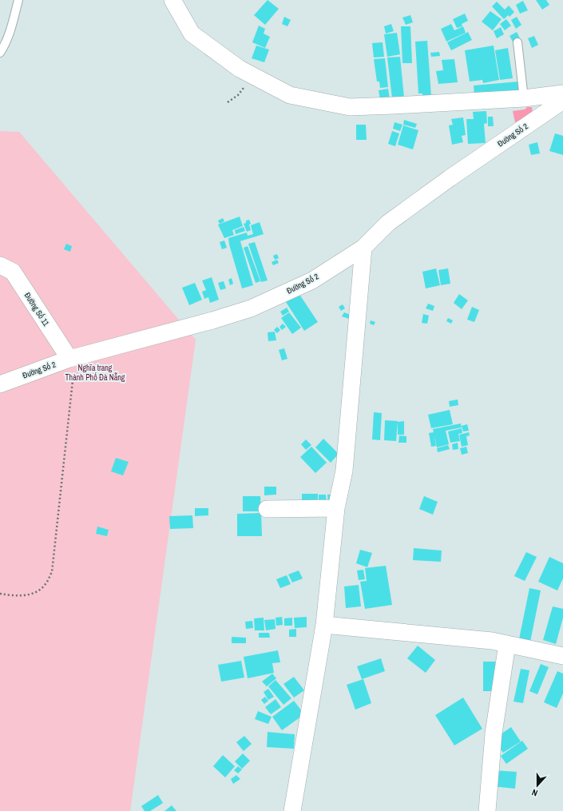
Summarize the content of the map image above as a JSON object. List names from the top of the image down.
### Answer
{
  "streets": {
    "street": ["Đường Số 2", "Đường Số 11"]
  },
  "crossings": [
    ["Đường Số 2", "Đường Số 11"]
  ],
  "parks": ["Nghĩa trang Thành Phố Đà Nẵng"],
  "north": "bottom"
}
